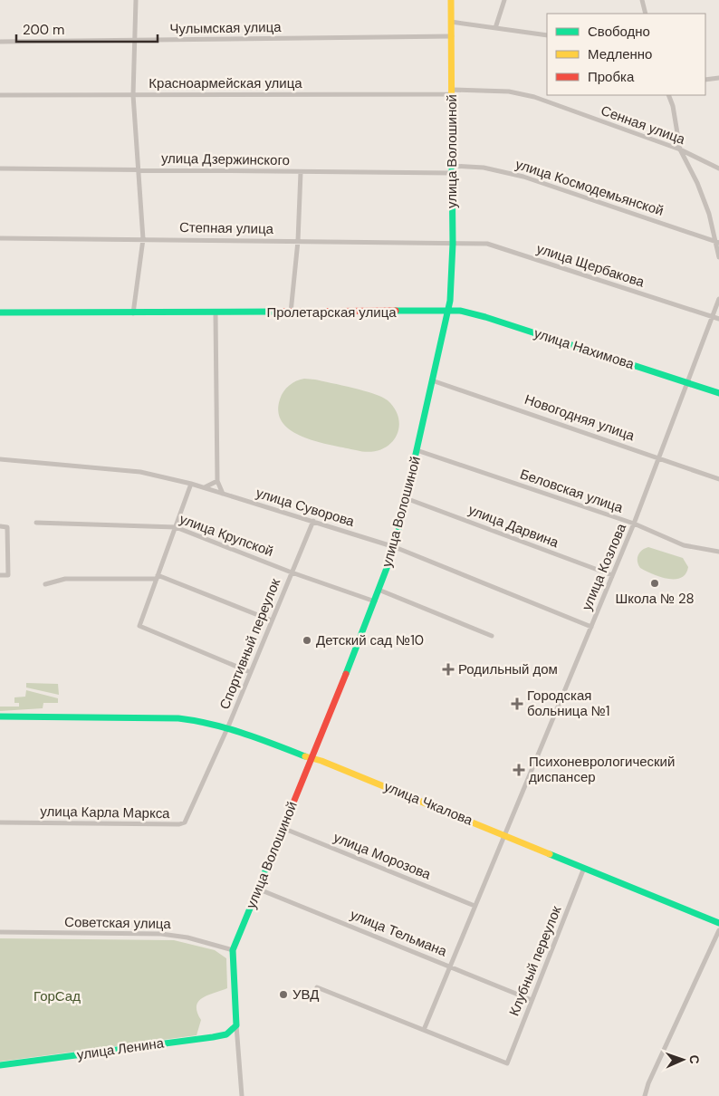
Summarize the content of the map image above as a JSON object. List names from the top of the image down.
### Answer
{
  "streets": {
    "street": [
      "Чулымская улица",
      "Красноармейская улица",
      "Сенная улица",
      "улица Волошиной",
      "улица Дзержинского",
      "улица Космодемьянской",
      "Степная улица",
      "улица Щербакова",
      "Пролетарская улица",
      "улица Нахимова",
      "Новогодняя улица",
      "Беловская улица",
      "улица Суворова",
      "улица Дарвина",
      "улица Крупской",
      "улица Козлова",
      "Спортивный переулок",
      "улица Чкалова",
      "улица Карла Маркса",
      "улица Морозова",
      "Советская улица",
      "улица Тельмана",
      "Клубный переулок",
      "улица Ленина"
    ]
  },
  "crossings": [
    ["Чулымская улица", "улица Волошиной"],
    ["Красноармейская улица", "Сенная улица"],
    ["Красноармейская улица", "улица Волошиной"],
    ["Сенная улица", "улица Волошиной"],
    ["улица Волошиной", "улица Дзержинского"],
    ["улица Волошиной", "улица Космодемьянской"],
    ["улица Волошиной", "Степная улица"],
    ["улица Волошиной", "улица Щербакова"],
    ["улица Волошиной", "Пролетарская улица"],
    ["улица Волошиной", "улица Нахимова"],
    ["улица Волошиной", "Новогодняя улица"],
    ["улица Волошиной", "Беловская улица"],
    ["улица Волошиной", "улица Суворова"],
    ["улица Волошиной", "улица Дарвина"],
    ["улица Волошиной", "улица Крупской"],
    ["улица Волошиной", "улица Чкалова"],
    ["улица Волошиной", "улица Морозова"],
    ["улица Волошиной", "Советская улица"],
    ["улица Волошиной", "улица Тельмана"],
    ["улица Волошиной", "улица Ленина"],
    ["улица Дзержинского", "улица Космодемьянской"],
    ["Степная улица", "улица Щербакова"],
    ["улица Щербакова", "улица Козлова"],
    ["Пролетарская улица", "улица Нахимова"],
    ["улица Нахимова", "улица Козлова"],
    ["Новогодняя улица", "улица Козлова"],
    ["Беловская улица", "улица Козлова"],
    ["улица Суворова", "улица Козлова"],
    ["улица Суворова", "Спортивный переулок"],
    ["улица Дарвина", "улица Козлова"],
    ["улица Крупской", "Спортивный переулок"],
    ["улица Козлова", "улица Чкалова"],
    ["улица Козлова", "улица Морозова"],
    ["Спортивный переулок", "улица Чкалова"],
    ["Спортивный переулок", "улица Карла Маркса"],
    ["улица Чкалова", "улица Карла Маркса"],
    ["улица Чкалова", "Клубный переулок"],
    ["улица Тельмана", "Клубный переулок"]
  ],
  "parks": ["ГорСад"],
  "places": {
    "other": ["Школа № 28", "Детский сад №10", "УВД"],
    "health": ["Родильный дом", "Городская больница №1", "Психоневрологический диспансер"]
  },
  "legend": ["Свободно", "Медленно", "Пробка"],
  "scale_bar": "200 m",
  "north": "right"
}
